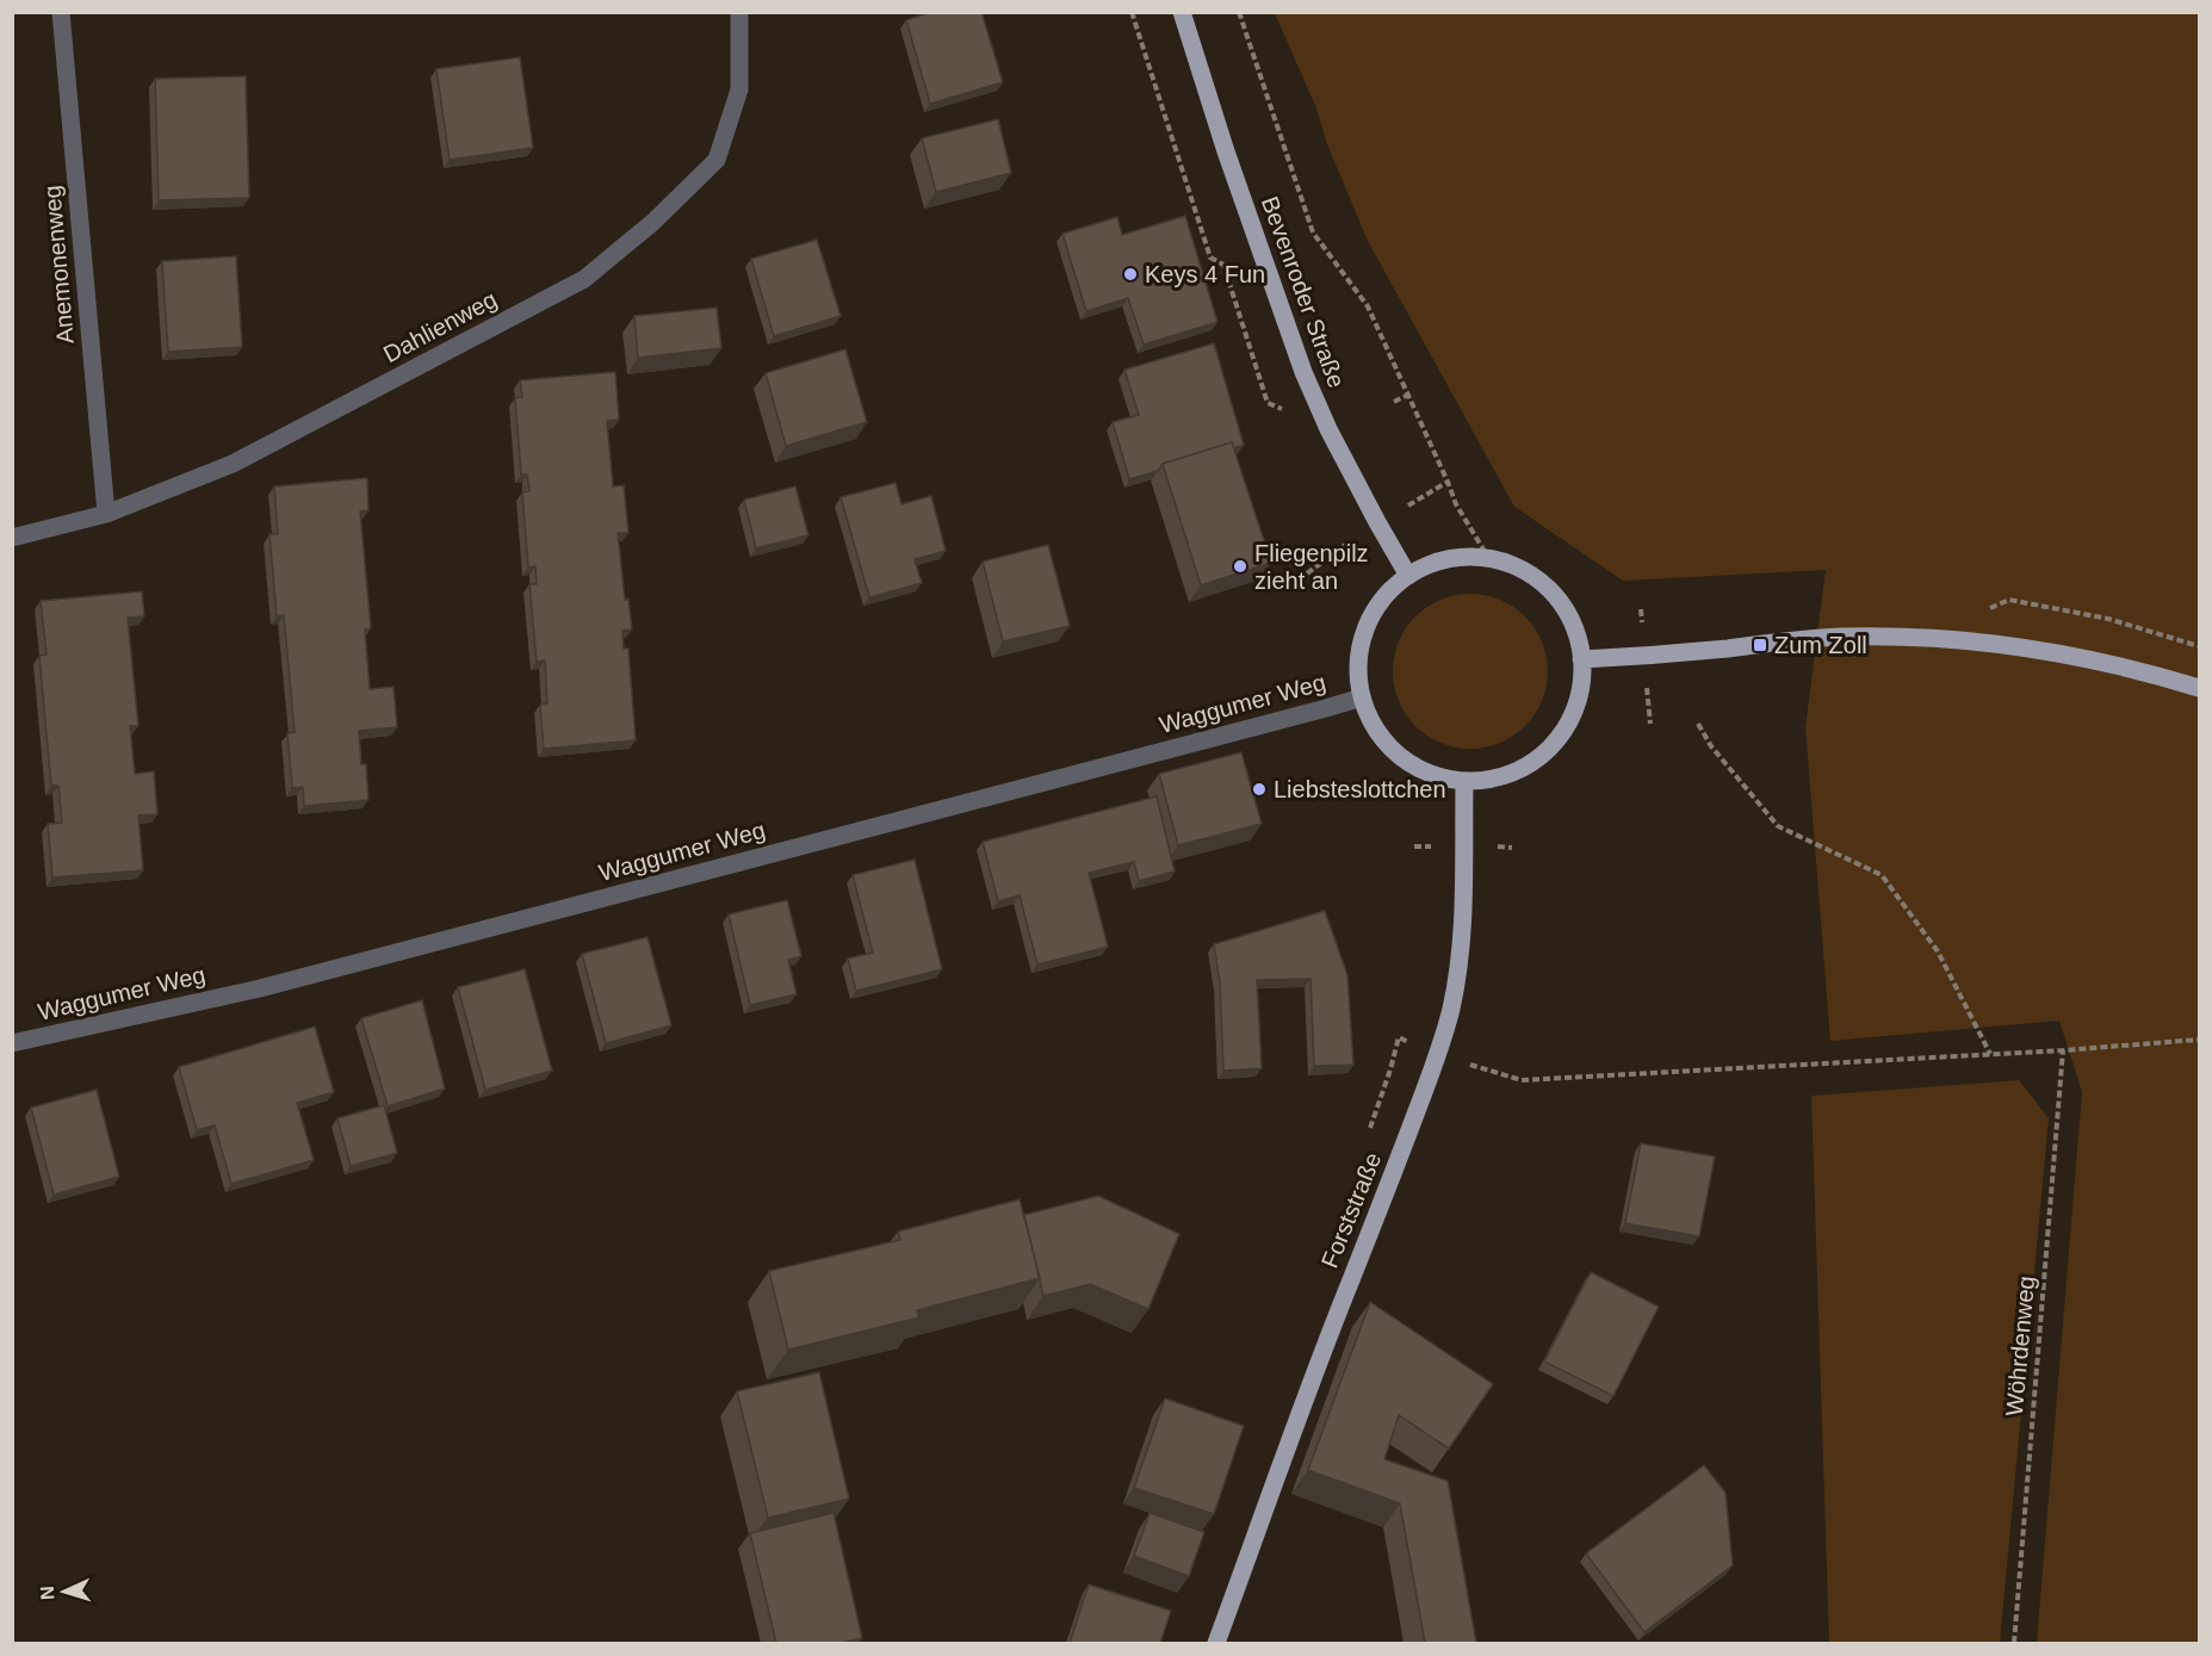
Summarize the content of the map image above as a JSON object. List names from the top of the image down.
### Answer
{
  "streets": {
    "main road": ["Bevenroder Straße", "Forststraße"],
    "street": ["Anemonenweg", "Dahlienweg", "Waggumer Weg"],
    "path": ["Wöhrdenweg"]
  },
  "crossings": [
    ["Anemonenweg", "Dahlienweg"],
    ["Bevenroder Straße", "Waggumer Weg"],
    ["Bevenroder Straße", "Forststraße"],
    ["Waggumer Weg", "Forststraße"]
  ],
  "places": {
    "other": ["Keys 4 Fun", "Fliegenpilz zieht an", "Liebsteslottchen"],
    "transit": ["Zum Zoll"]
  },
  "north": "left"
}
